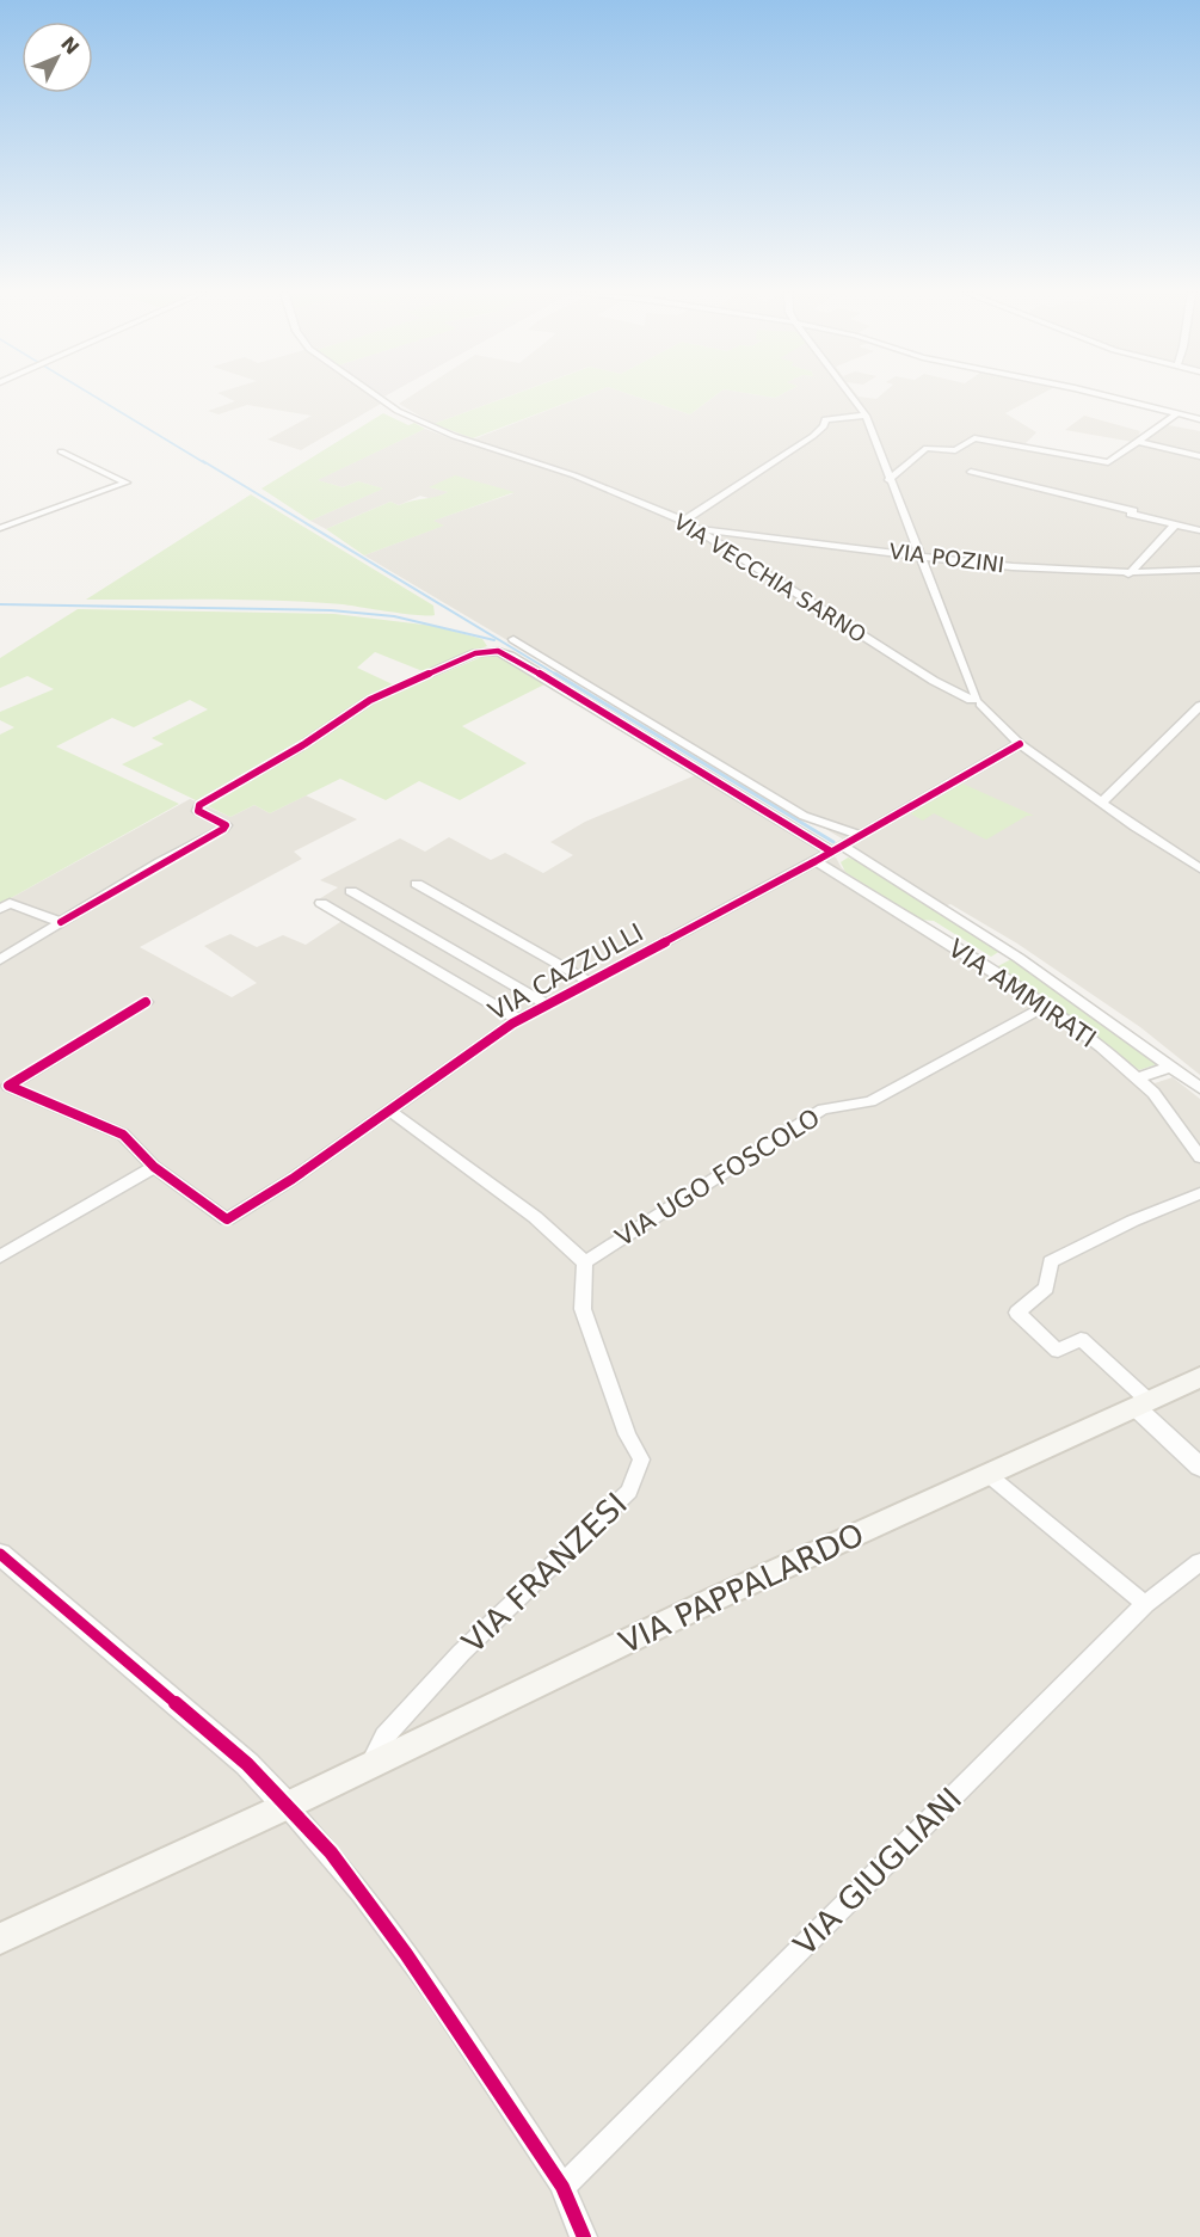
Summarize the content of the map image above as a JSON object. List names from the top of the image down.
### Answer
{
  "streets": {
    "main road": ["VIA PAPPALARDO"],
    "street": [
      "VIA POZINI",
      "VIA VECCHIA SARNO",
      "VIA CAZZULLI",
      "VIA AMMIRATI",
      "VIA UGO FOSCOLO",
      "VIA FRANZESI",
      "VIA GIUGLIANI"
    ]
  },
  "crossings": [
    ["VIA POZINI", "VIA VECCHIA SARNO"],
    ["VIA CAZZULLI", "VIA AMMIRATI"],
    ["VIA AMMIRATI", "VIA UGO FOSCOLO"],
    ["VIA UGO FOSCOLO", "VIA FRANZESI"],
    ["VIA FRANZESI", "VIA PAPPALARDO"]
  ],
  "north": "top right"
}
